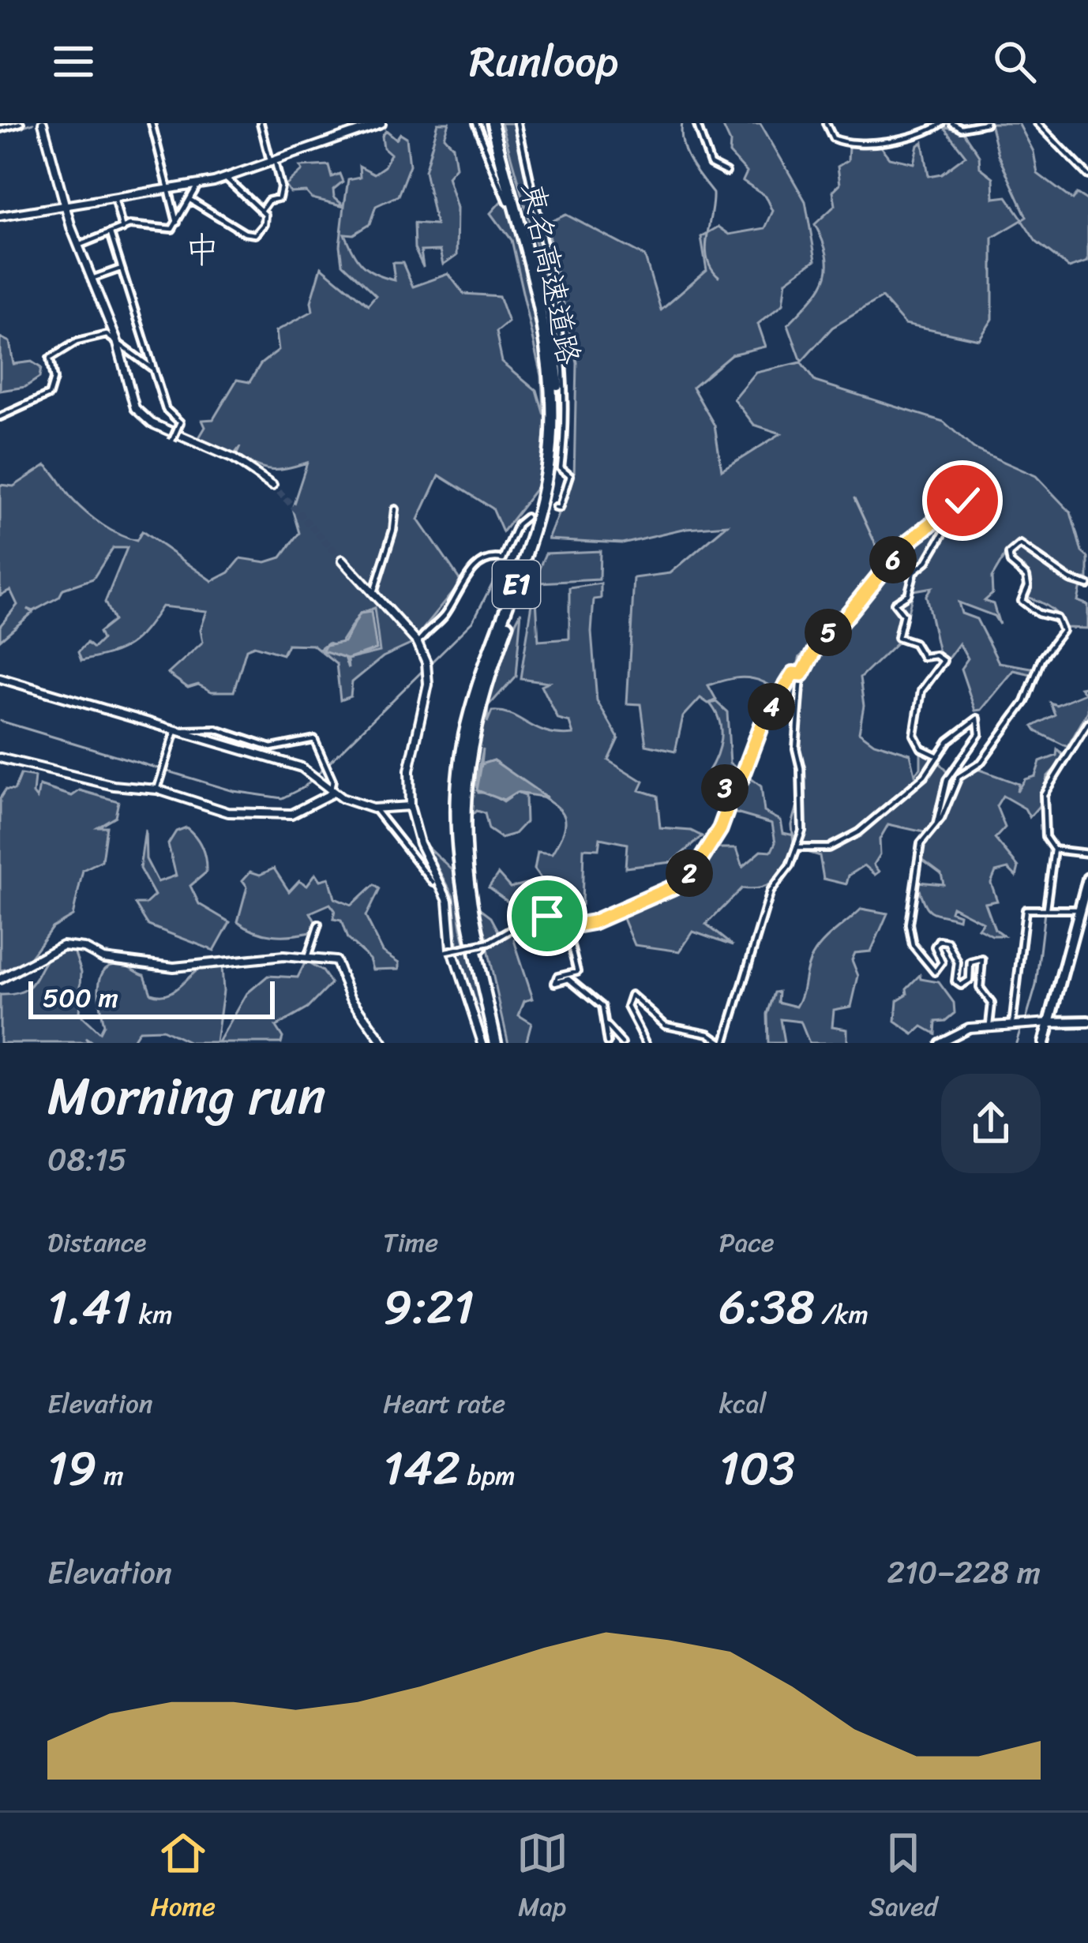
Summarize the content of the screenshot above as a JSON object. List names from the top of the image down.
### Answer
{
  "streets": {
    "highway": ["東名高速道路", "E1"]
  },
  "districts": ["中"],
  "scale_bar": "500 m",
  "page": {
    "header": "Runloop",
    "pins": [
      "6",
      "5",
      "4",
      "3",
      "2"
    ],
    "scale": "500 m",
    "heading": ["Morning run", "08:15"],
    "stats": [
      ["Distance", "1.41 km"],
      ["Time", "9:21"],
      ["Pace", "6:38 /km"],
      ["Elevation", "19 m"],
      ["Heart rate", "142 bpm"],
      ["kcal", "103"]
    ],
    "chart": ["Elevation", "210–228 m"],
    "tabs": ["Home", "Map", "Saved"]
  }
}
